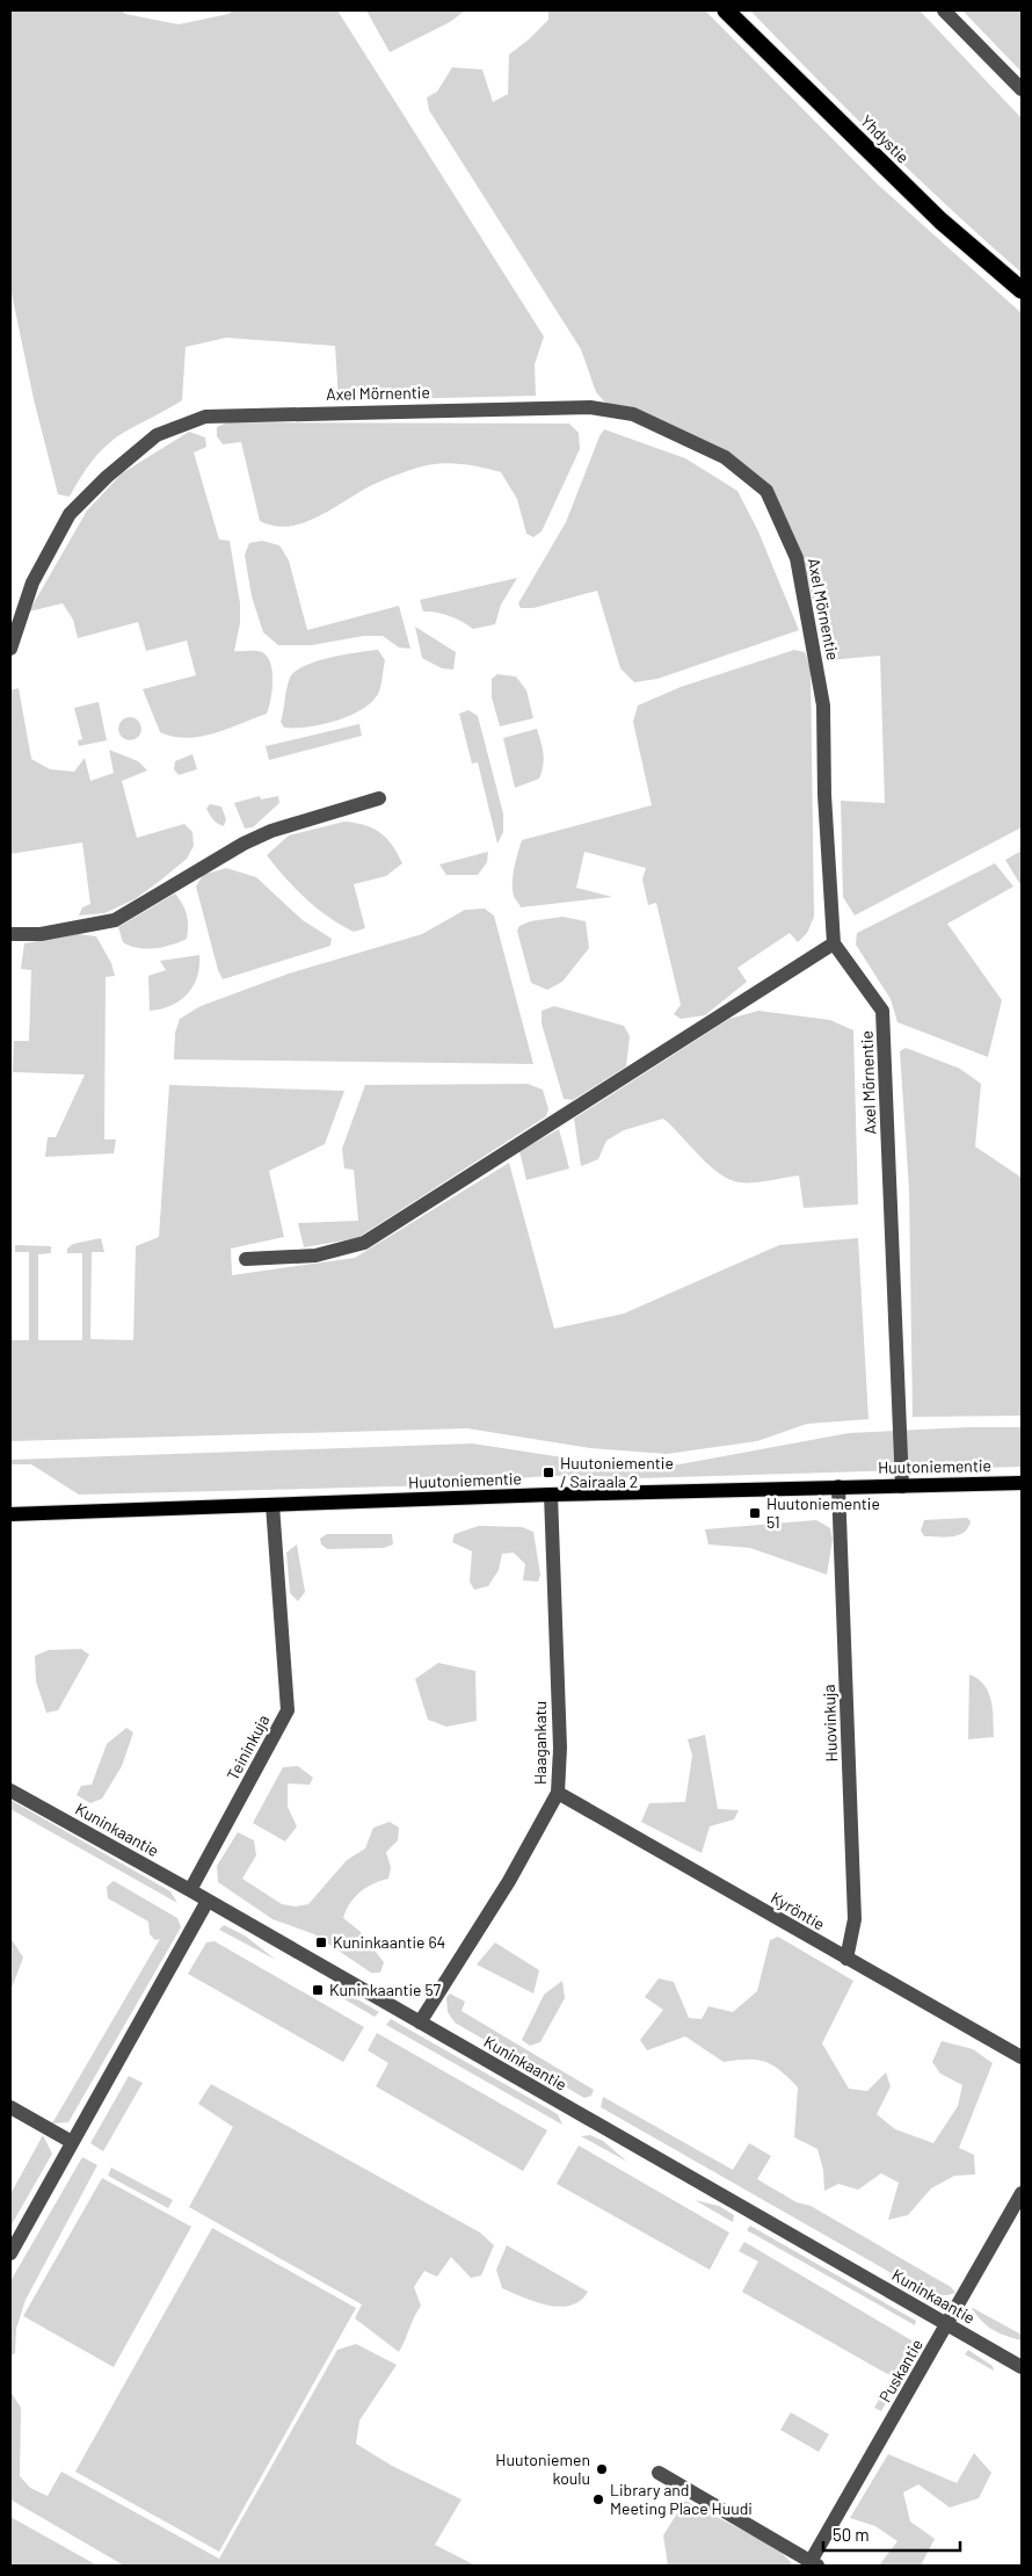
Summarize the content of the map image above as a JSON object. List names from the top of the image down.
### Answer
{
  "streets": {
    "highway": ["Yhdystie"],
    "main road": ["Huutoniementie"],
    "street": [
      "Axel Mörnentie",
      "Huovinkuja",
      "Haagankatu",
      "Teininkuja",
      "Kuninkaantie",
      "Kyröntie",
      "Puskantie"
    ]
  },
  "crossings": [
    ["Axel Mörnentie", "Huutoniementie"],
    ["Huutoniementie", "Huovinkuja"],
    ["Huutoniementie", "Haagankatu"],
    ["Huutoniementie", "Teininkuja"],
    ["Huovinkuja", "Kyröntie"],
    ["Haagankatu", "Kuninkaantie"],
    ["Haagankatu", "Kyröntie"],
    ["Teininkuja", "Kuninkaantie"],
    ["Kuninkaantie", "Puskantie"]
  ],
  "places": {
    "transit": [
      "Huutoniementie / Sairaala 2",
      "Huutoniementie 51",
      "Kuninkaantie 64",
      "Kuninkaantie 57"
    ],
    "other": ["Huutoniemen koulu", "Library and Meeting Place Huudi"]
  },
  "scale_bar": "50 m"
}
